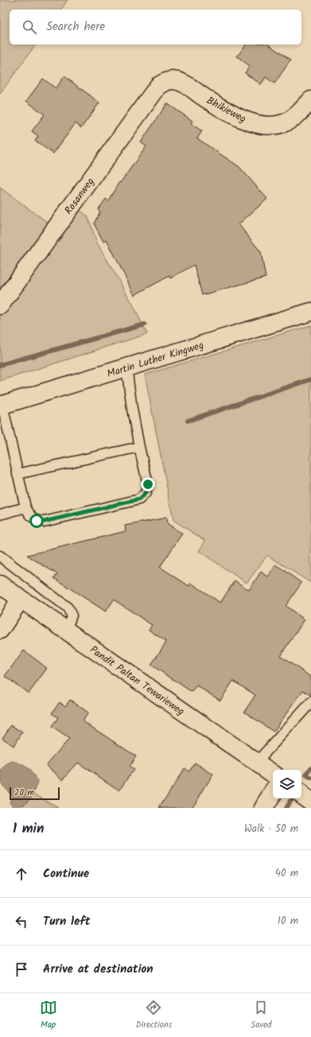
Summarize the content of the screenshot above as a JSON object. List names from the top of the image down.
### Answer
{
  "streets": {
    "street": [
      "Bhikieweg",
      "Rosanweg",
      "Martin Luther Kingweg",
      "Pandit Paltan Tewarieweg"
    ]
  },
  "crossings": [
    ["Bhikieweg", "Rosanweg"]
  ],
  "scale_bar": "20 m",
  "page": {
    "search": "Search here",
    "scale": "20 m",
    "heading": ["1 min", "Walk · 50 m"],
    "list": [
      ["Continue", "40 m"],
      ["Turn left", "10 m"],
      "Arrive at destination"
    ],
    "nav": ["Map", "Directions", "Saved"]
  }
}
